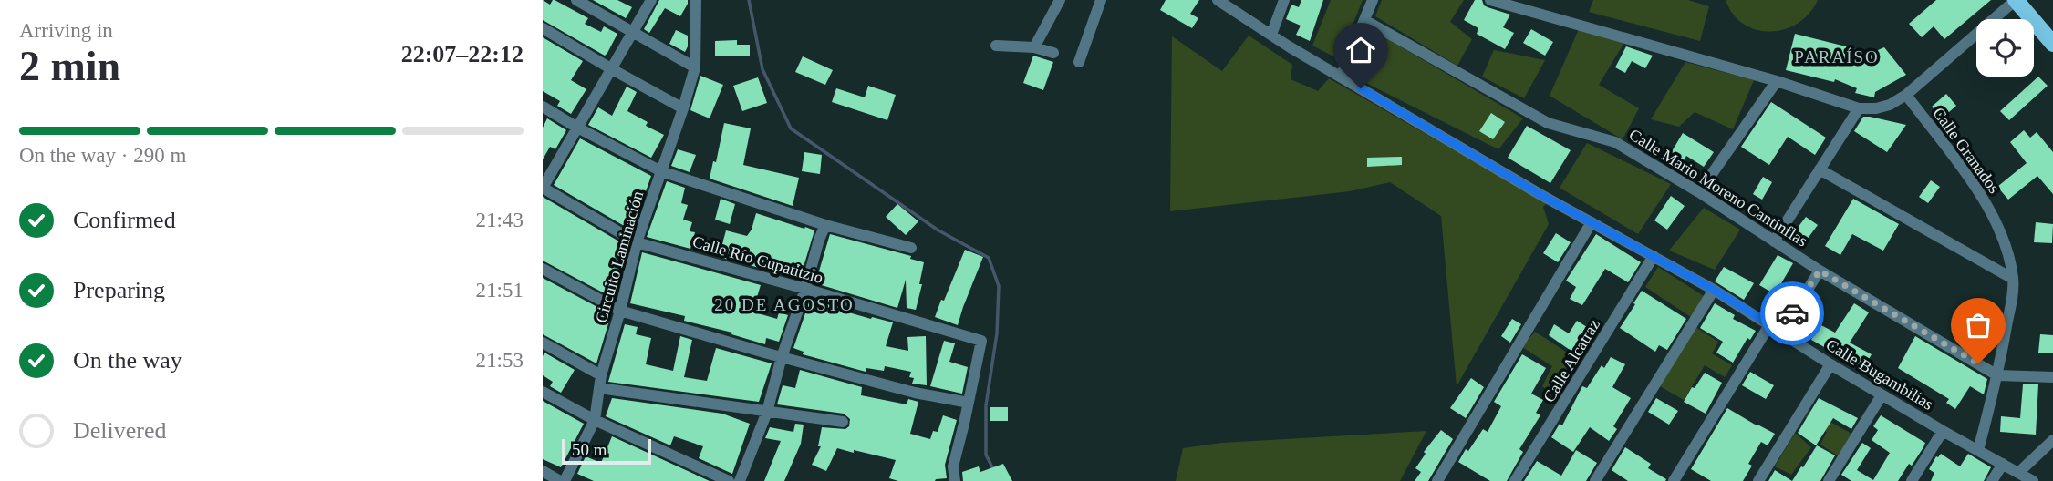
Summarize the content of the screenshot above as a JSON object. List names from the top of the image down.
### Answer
{
  "streets": {
    "street": [
      "Calle Granados",
      "Calle Mario Moreno Cantinflas",
      "Circuito Laminación",
      "Calle Río Cupatitzio",
      "Calle Alcatraz",
      "Calle Bugambilias"
    ]
  },
  "crossings": [
    ["Calle Granados", "Calle Mario Moreno Cantinflas"],
    ["Calle Granados", "Calle Bugambilias"],
    ["Circuito Laminación", "Calle Río Cupatitzio"],
    ["Calle Alcatraz", "Calle Bugambilias"]
  ],
  "districts": ["PARAÍSO", "20 DE AGOSTO"],
  "scale_bar": "50 m",
  "page": {
    "heading": ["2 min", "Arriving in", "22:07–22:12"],
    "bar": "On the way · 290 m",
    "list": [
      ["Confirmed", "21:43"],
      ["Preparing", "21:51"],
      ["On the way", "21:53"],
      "Delivered"
    ],
    "scale": "50 m"
  }
}
